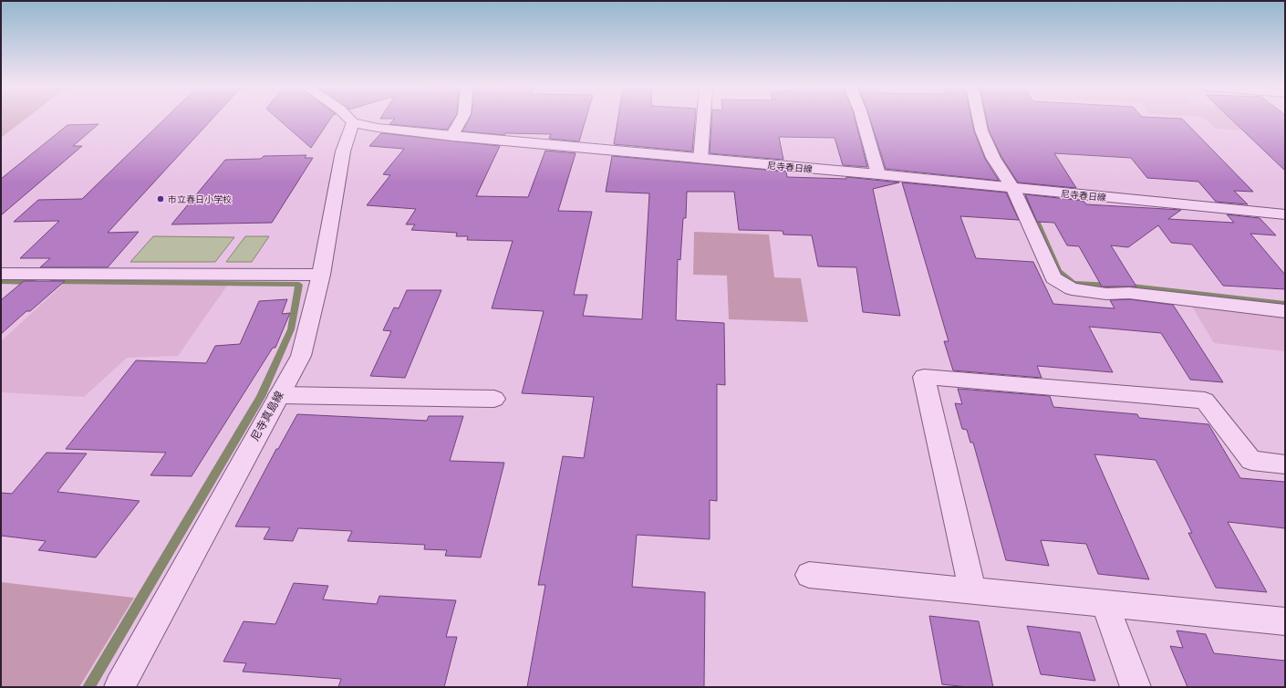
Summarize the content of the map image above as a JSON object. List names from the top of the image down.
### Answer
{
  "streets": {
    "street": ["尼寺春日線", "尼寺真島線"]
  },
  "crossings": [
    ["尼寺春日線", "尼寺真島線"]
  ],
  "places": ["市立春日小学校"]
}
